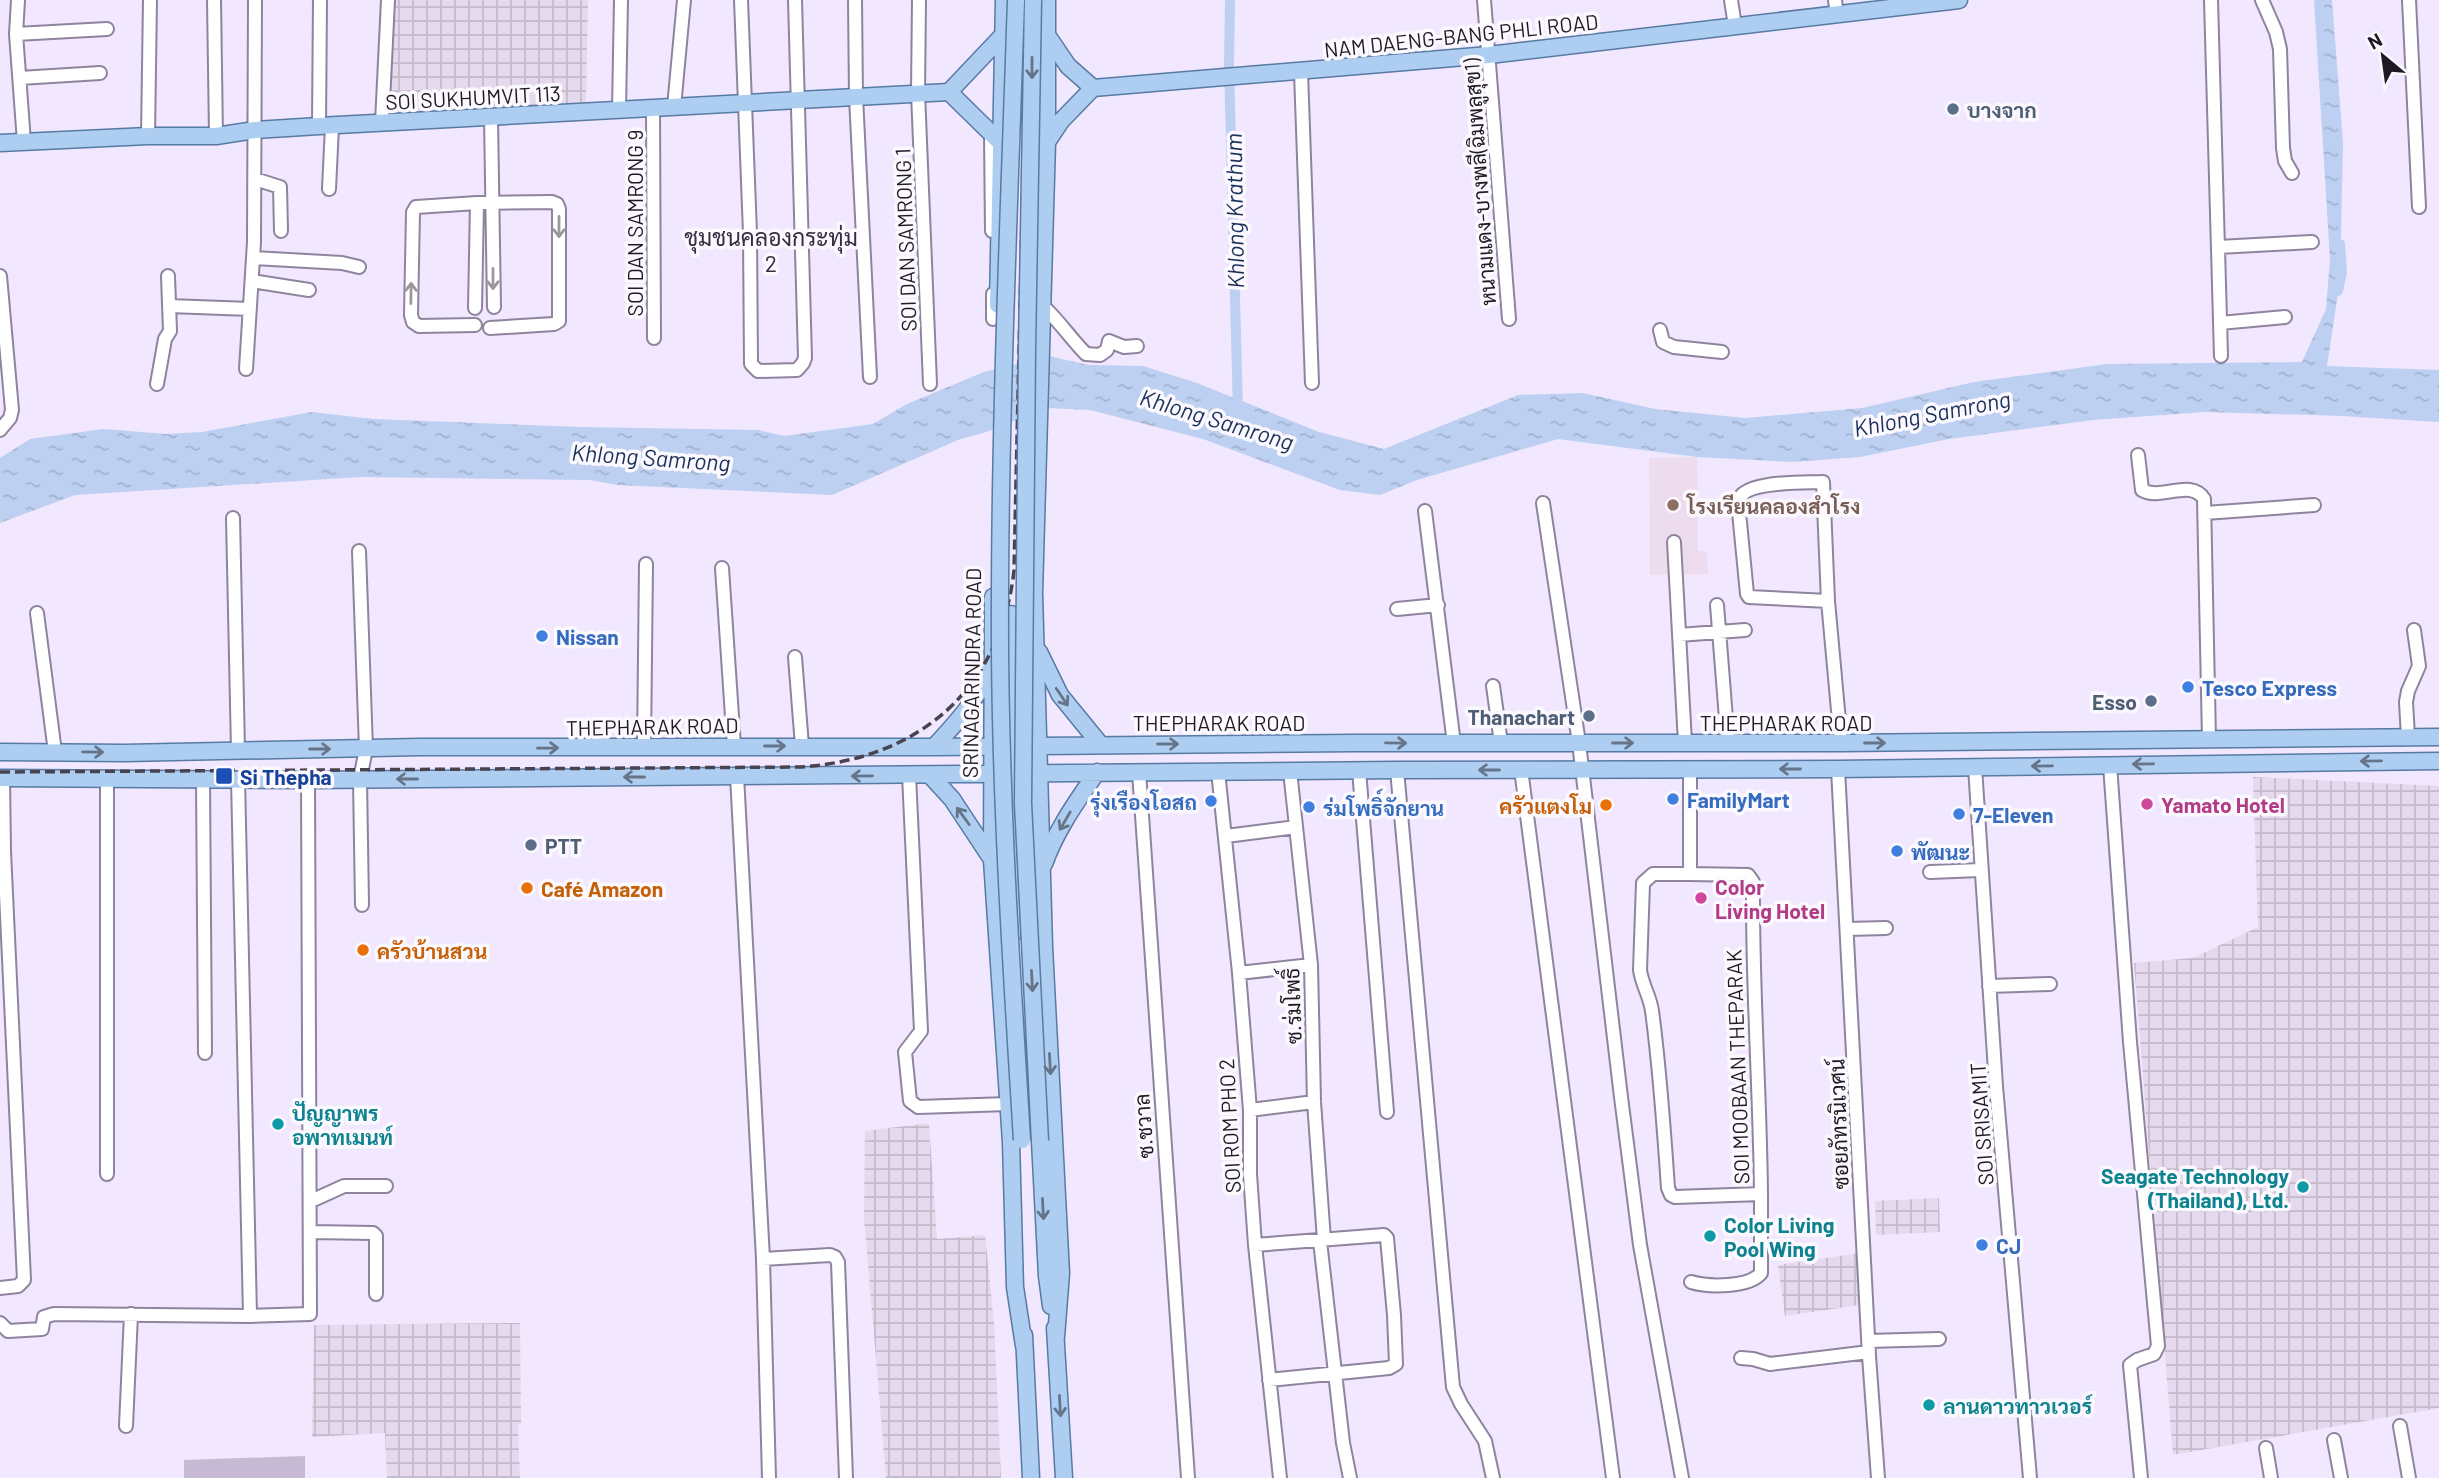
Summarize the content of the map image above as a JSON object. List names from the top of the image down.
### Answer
{
  "streets": {
    "main road": [
      "NAM DAENG-BANG PHLI ROAD",
      "SOI SUKHUMVIT 113",
      "SRINAGARINDRA ROAD",
      "THEPHARAK ROAD"
    ],
    "street": [
      "หนามแดง-บางพลี(ฉิมพลูสุข1)",
      "SOI DAN SAMRONG 9",
      "SOI DAN SAMRONG 1",
      "ซ.ร่มโพธิ์",
      "SOI MOOBAAN THEPARAK",
      "ซอยภัทรนิเวศน์",
      "SOI SRISAMIT",
      "ซ.ชวาล",
      "SOI ROM PHO 2"
    ]
  },
  "crossings": [
    ["NAM DAENG-BANG PHLI ROAD", "หนามแดง-บางพลี(ฉิมพลูสุข1)"],
    ["SOI SUKHUMVIT 113", "SOI DAN SAMRONG 9"],
    ["SOI SUKHUMVIT 113", "SOI DAN SAMRONG 1"],
    ["SRINAGARINDRA ROAD", "THEPHARAK ROAD"]
  ],
  "districts": ["ชุมชนคลองกระทุ่ม 2"],
  "water": ["Khlong Krathum", "Khlong Samrong"],
  "places": {
    "other": [
      "บางจาก",
      "โรงเรียนคลองสำโรง",
      "Nissan",
      "Tesco Express",
      "Esso",
      "Thanachart",
      "FamilyMart",
      "รุ่งเรืองโอสถ",
      "Yamato Hotel",
      "ครัวแตงโม",
      "ร่มโพธิ์จักยาน",
      "7-Eleven",
      "PTT",
      "พัฒนะ",
      "Café Amazon",
      "Color Living Hotel",
      "ครัวบ้านสวน",
      "ปัญญาพร อพาทเมนท์",
      "Seagate Technology (Thailand), Ltd.",
      "Color Living Pool Wing",
      "CJ",
      "ลานดาวทาวเวอร์"
    ],
    "transit": ["Si Thepha"]
  },
  "north": "top left"
}
